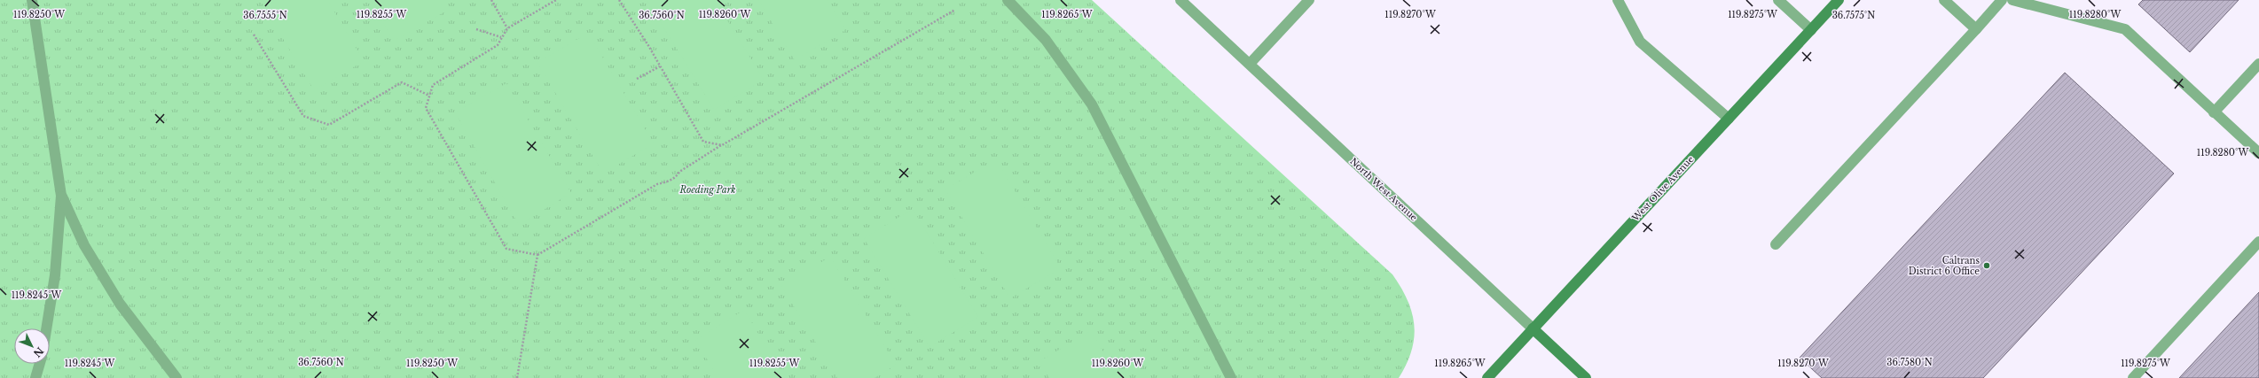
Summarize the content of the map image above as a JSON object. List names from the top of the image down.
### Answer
{
  "streets": {
    "main road": ["West Olive Avenue", "North West Avenue"]
  },
  "crossings": [
    ["West Olive Avenue", "North West Avenue"]
  ],
  "parks": ["Roeding Park"],
  "places": ["Caltrans District 6 Office"],
  "north": "bottom right",
  "coordinates": [
    "119.8280°W",
    "119.8255°W",
    "119.8270°W",
    "119.8250°W",
    "119.8260°W",
    "119.8265°W",
    "119.8275°W",
    "36.7575°N",
    "36.7555°N",
    "36.7560°N",
    "119.8245°W",
    "36.7580°N"
  ]
}
